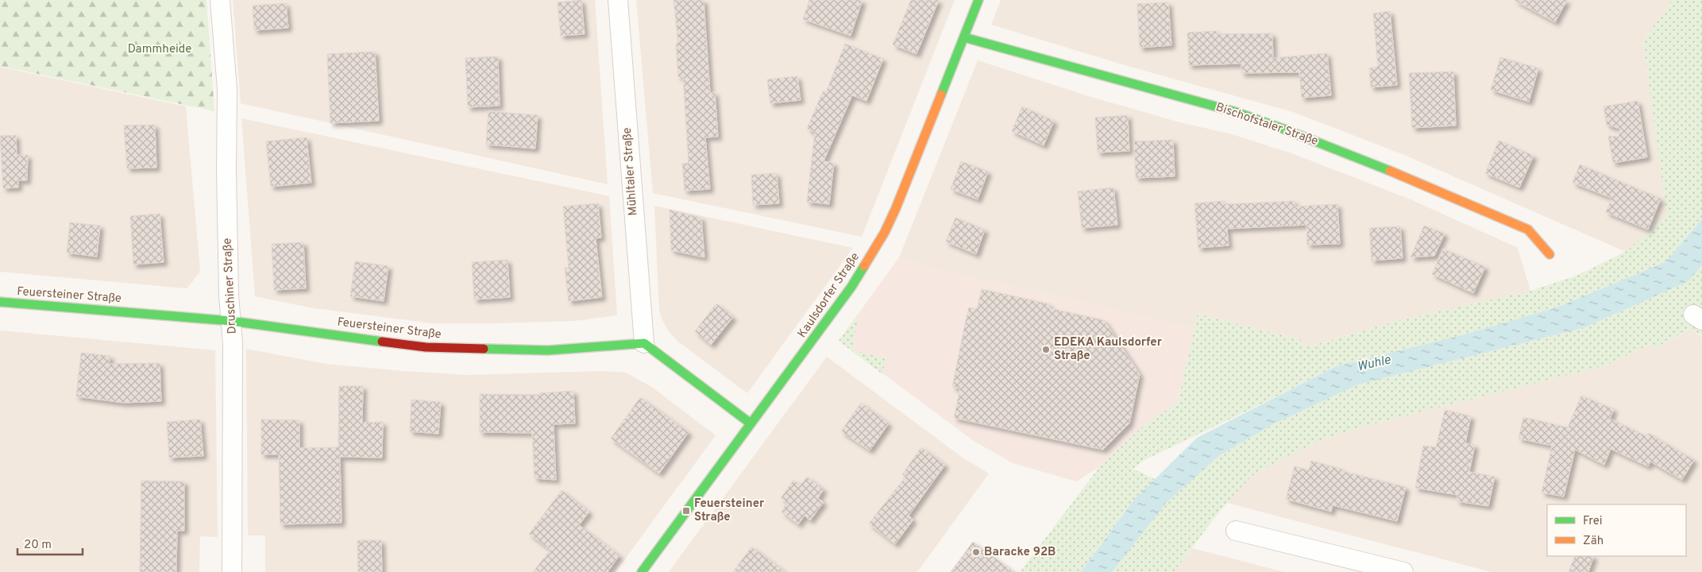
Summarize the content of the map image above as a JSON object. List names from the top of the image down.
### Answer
{
  "streets": {
    "street": [
      "Bischofstaler Straße",
      "Mühltaler Straße",
      "Druschiner Straße",
      "Feuersteiner Straße",
      "Kaulsdorfer Straße"
    ]
  },
  "crossings": [
    ["Bischofstaler Straße", "Kaulsdorfer Straße"],
    ["Mühltaler Straße", "Feuersteiner Straße"],
    ["Druschiner Straße", "Feuersteiner Straße"]
  ],
  "water": ["Wuhle"],
  "parks": ["Dammheide"],
  "places": {
    "other": ["EDEKA Kaulsdorfer Straße", "Baracke 92B"],
    "transit": ["Feuersteiner Straße"]
  },
  "legend": ["Frei", "Zäh"],
  "scale_bar": "20 m"
}
